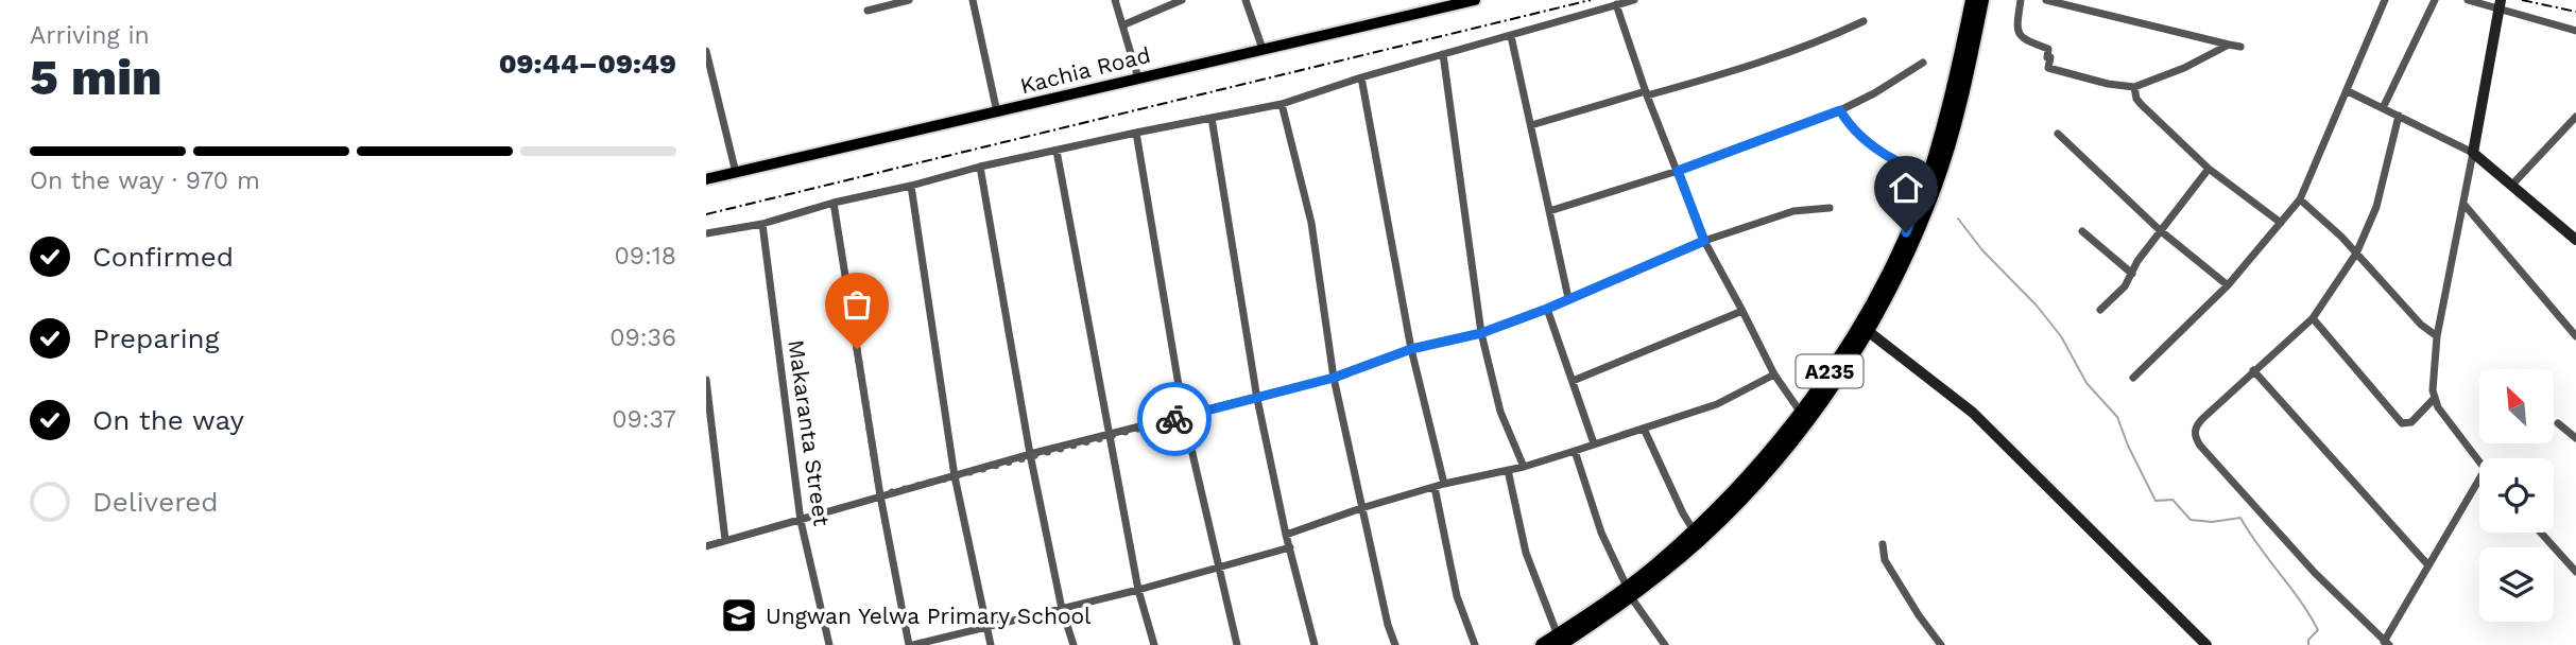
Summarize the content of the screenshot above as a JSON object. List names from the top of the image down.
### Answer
{
  "streets": {
    "highway": ["A235"],
    "main road": ["Kachia Road"],
    "street": ["Makaranta Street"]
  },
  "places": {
    "school or university": ["Ungwan Yelwa Primary School"]
  },
  "north": "top left",
  "page": {
    "heading": ["5 min", "Arriving in", "09:44–09:49"],
    "bar": "On the way · 970 m",
    "list": [
      ["Confirmed", "09:18"],
      ["Preparing", "09:36"],
      ["On the way", "09:37"],
      "Delivered"
    ]
  }
}
